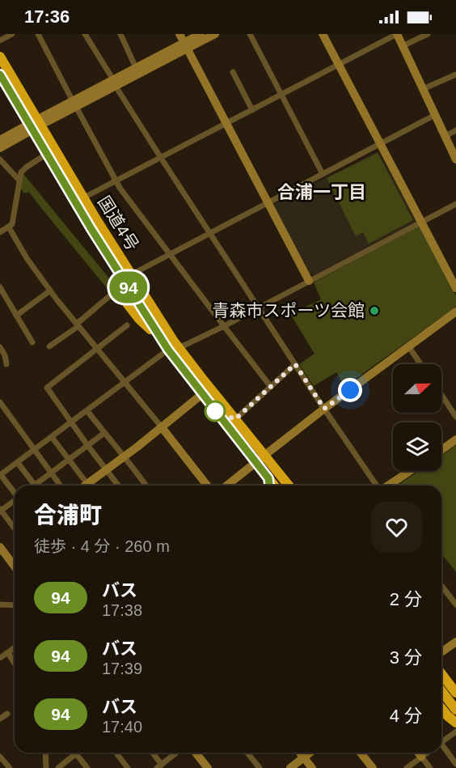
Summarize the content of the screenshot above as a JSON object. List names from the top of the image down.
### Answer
{
  "streets": {
    "highway": ["国道4号"]
  },
  "districts": ["合浦一丁目"],
  "places": ["青森市スポーツ会館"],
  "lines": ["bus line 94"],
  "north": "right",
  "page": {
    "status": "17:36",
    "on_map": "94",
    "heading": ["合浦町", "徒歩 · 4 分 · 260 m"],
    "list": [
      {
        "mark": "94",
        "name": "バス",
        "note": "17:38",
        "value": "2 分"
      },
      {
        "mark": "94",
        "name": "バス",
        "note": "17:39",
        "value": "3 分"
      },
      {
        "mark": "94",
        "name": "バス",
        "note": "17:40",
        "value": "4 分"
      }
    ]
  }
}
